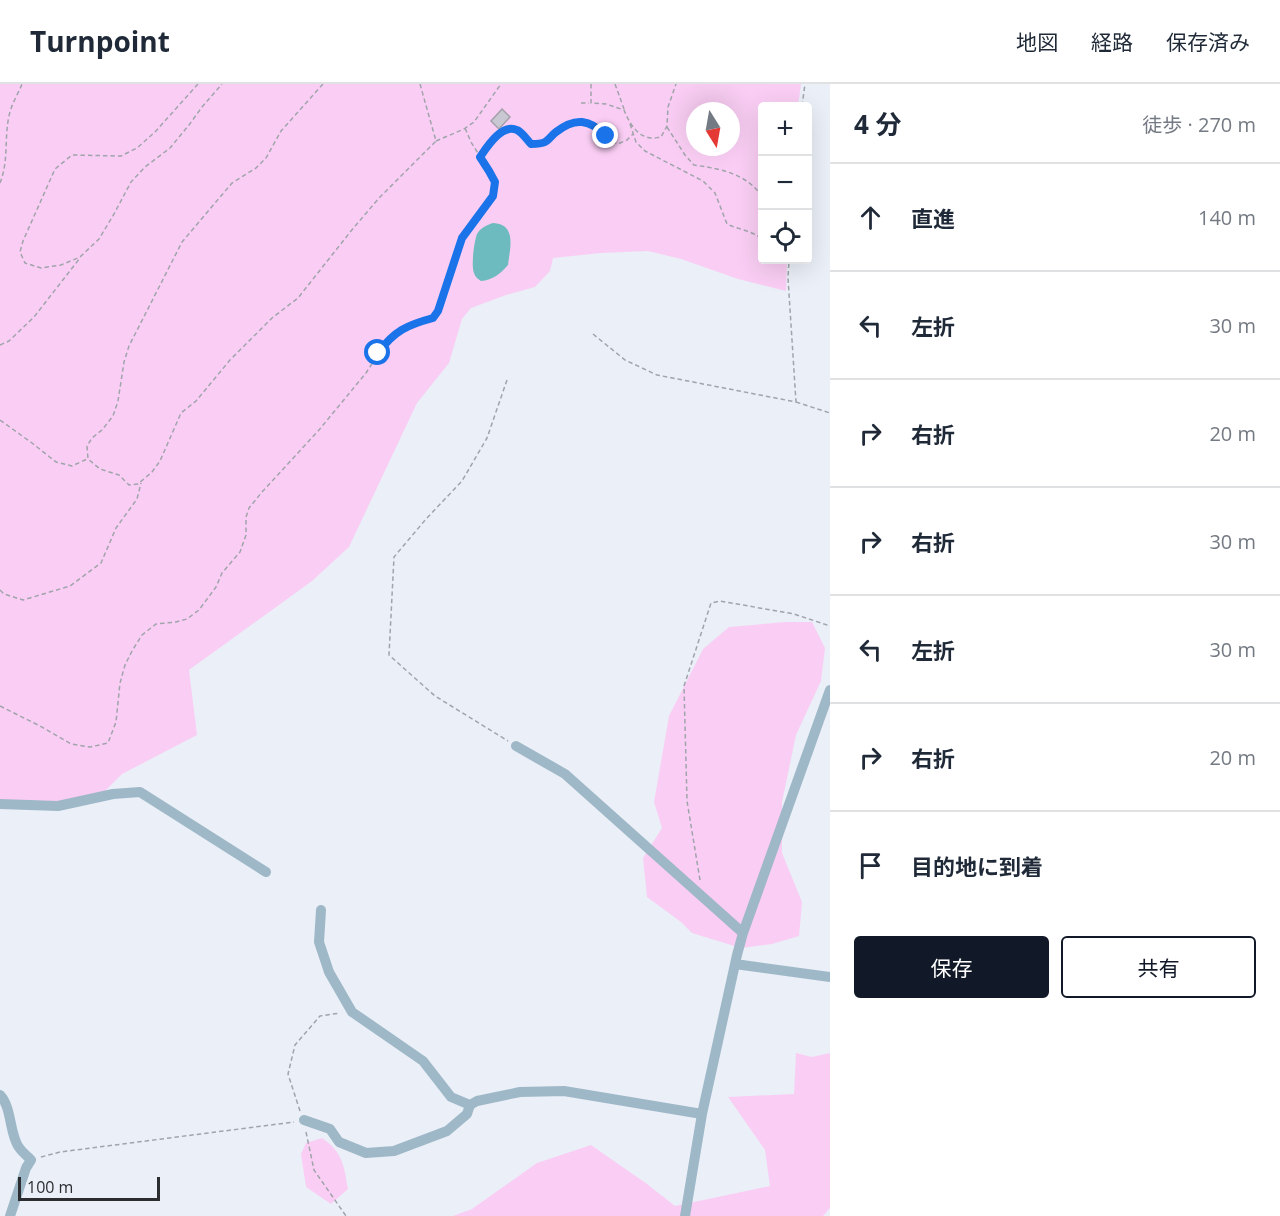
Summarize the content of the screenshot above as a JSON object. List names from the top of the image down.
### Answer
{
  "scale_bar": "100 m",
  "north": "bottom",
  "page": {
    "header": "Turnpoint",
    "nav": ["地図", "経路", "保存済み"],
    "heading": ["4 分", "徒歩 · 270 m"],
    "map_buttons": ["+", "−"],
    "list": [
      ["直進", "140 m"],
      ["左折", "30 m"],
      ["右折", "20 m"],
      ["右折", "30 m"],
      ["左折", "30 m"],
      ["右折", "20 m"],
      "目的地に到着"
    ],
    "buttons": ["保存", "共有"],
    "scale": "100 m"
  }
}
